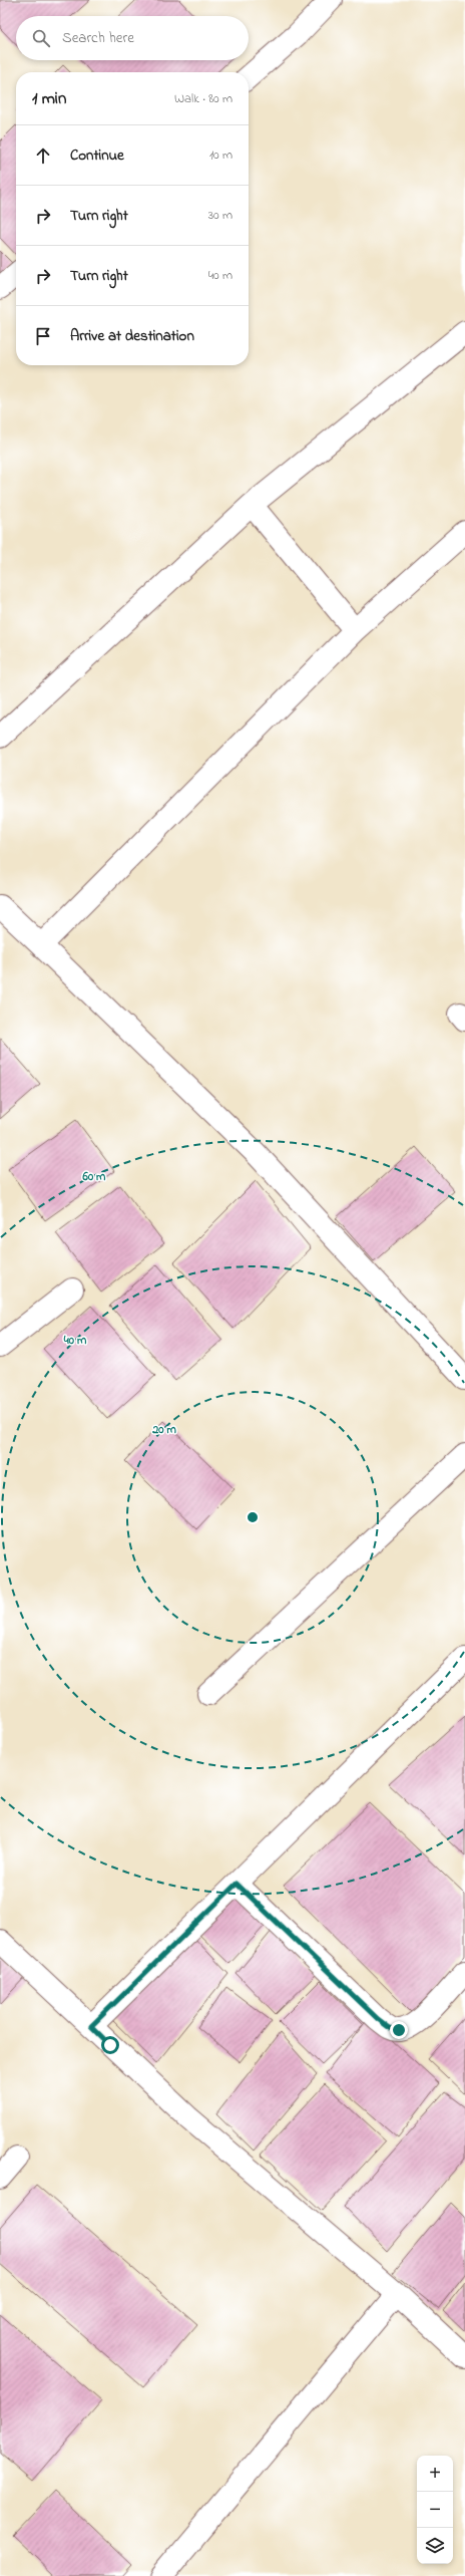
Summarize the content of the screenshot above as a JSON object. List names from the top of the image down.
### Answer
{
  "page": {
    "search": "Search here",
    "heading": ["1 min", "Walk · 80 m"],
    "list": [
      ["Continue", "10 m"],
      ["Turn right", "30 m"],
      ["Turn right", "40 m"],
      "Arrive at destination"
    ],
    "map_buttons": ["+", "−"]
  },
  "rings": ["60 m", "40 m", "20 m"]
}
